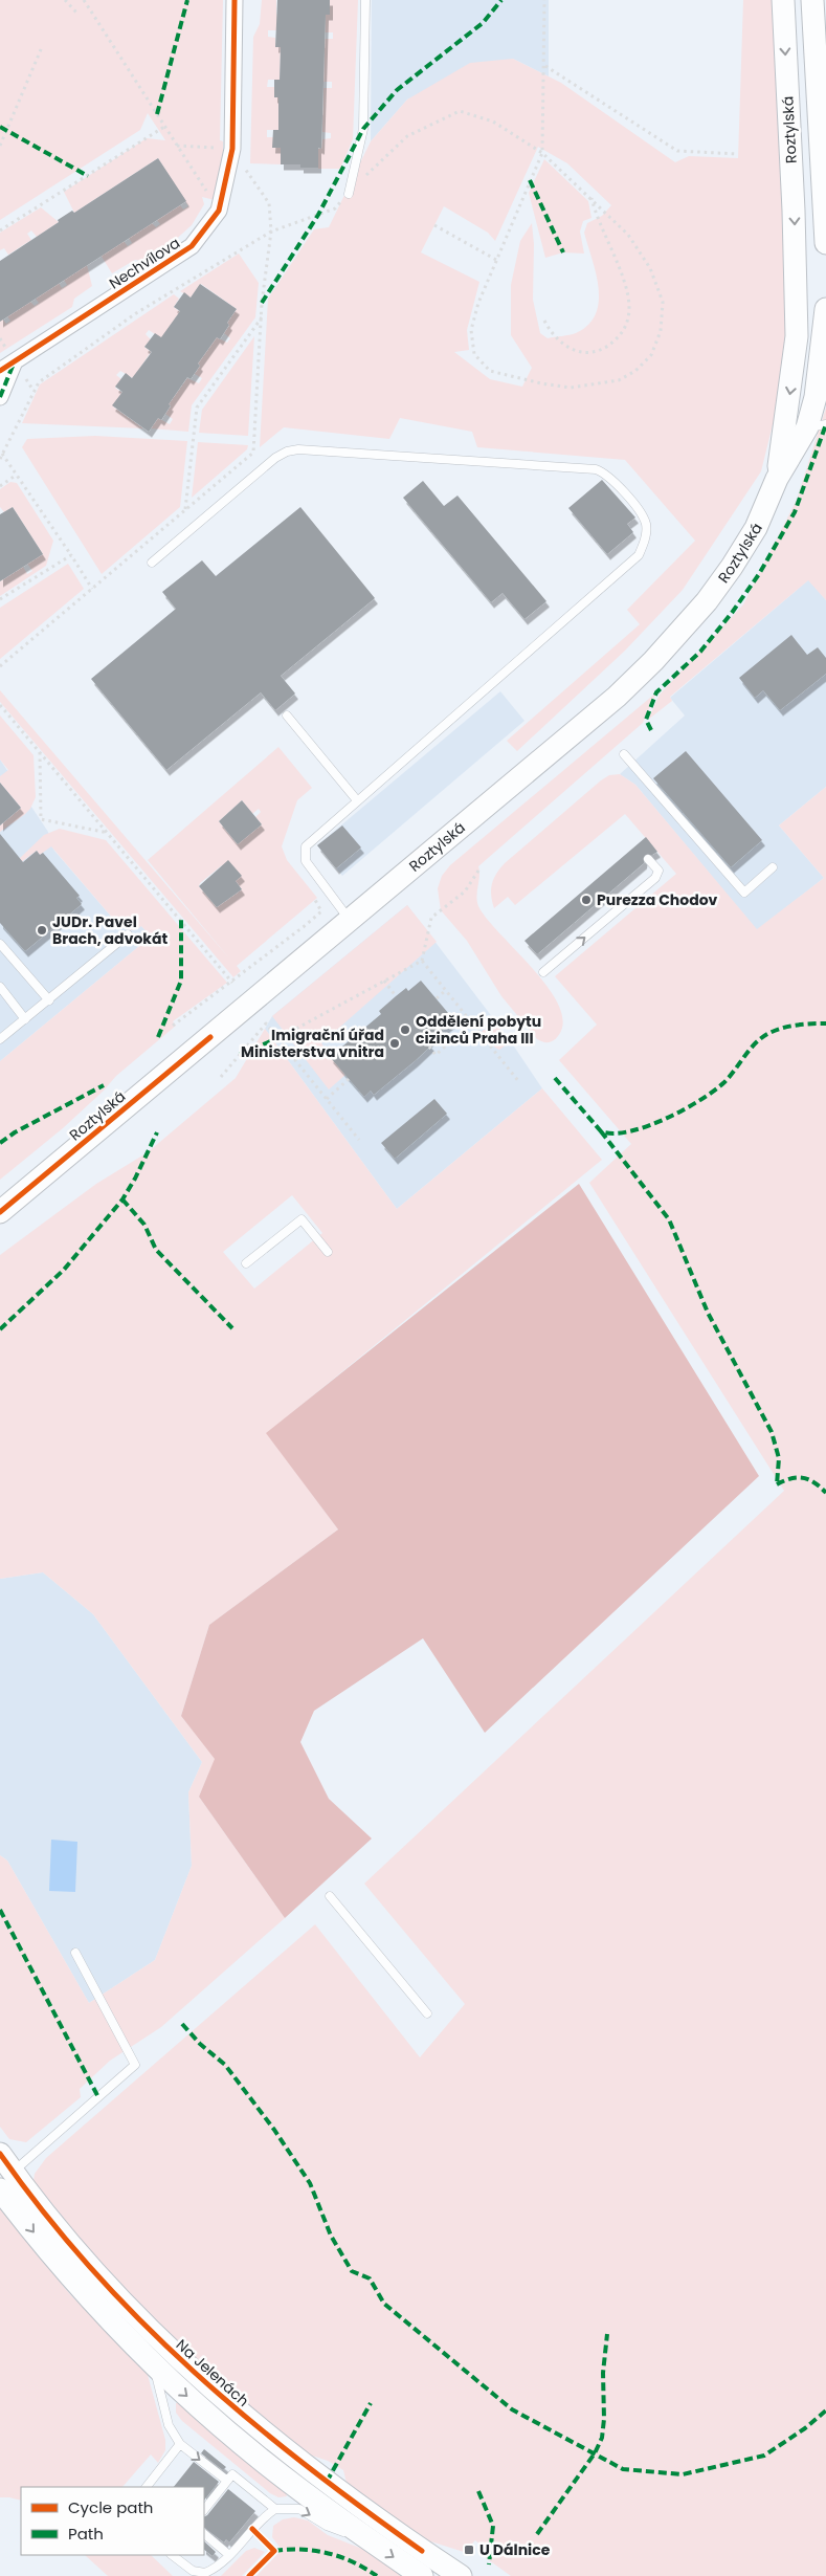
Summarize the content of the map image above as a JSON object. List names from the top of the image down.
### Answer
{
  "streets": {
    "main road": ["Roztylská", "Na Jelenách"],
    "street": ["Nechvílova"]
  },
  "places": {
    "other": [
      "Purezza Chodov",
      "JUDr. Pavel Brach, advokát",
      "Oddělení pobytu cizinců Praha III",
      "Imigrační úřad Ministerstva vnitra"
    ],
    "transit": ["U Dálnice"]
  },
  "legend": ["Cycle path", "Path"]
}
